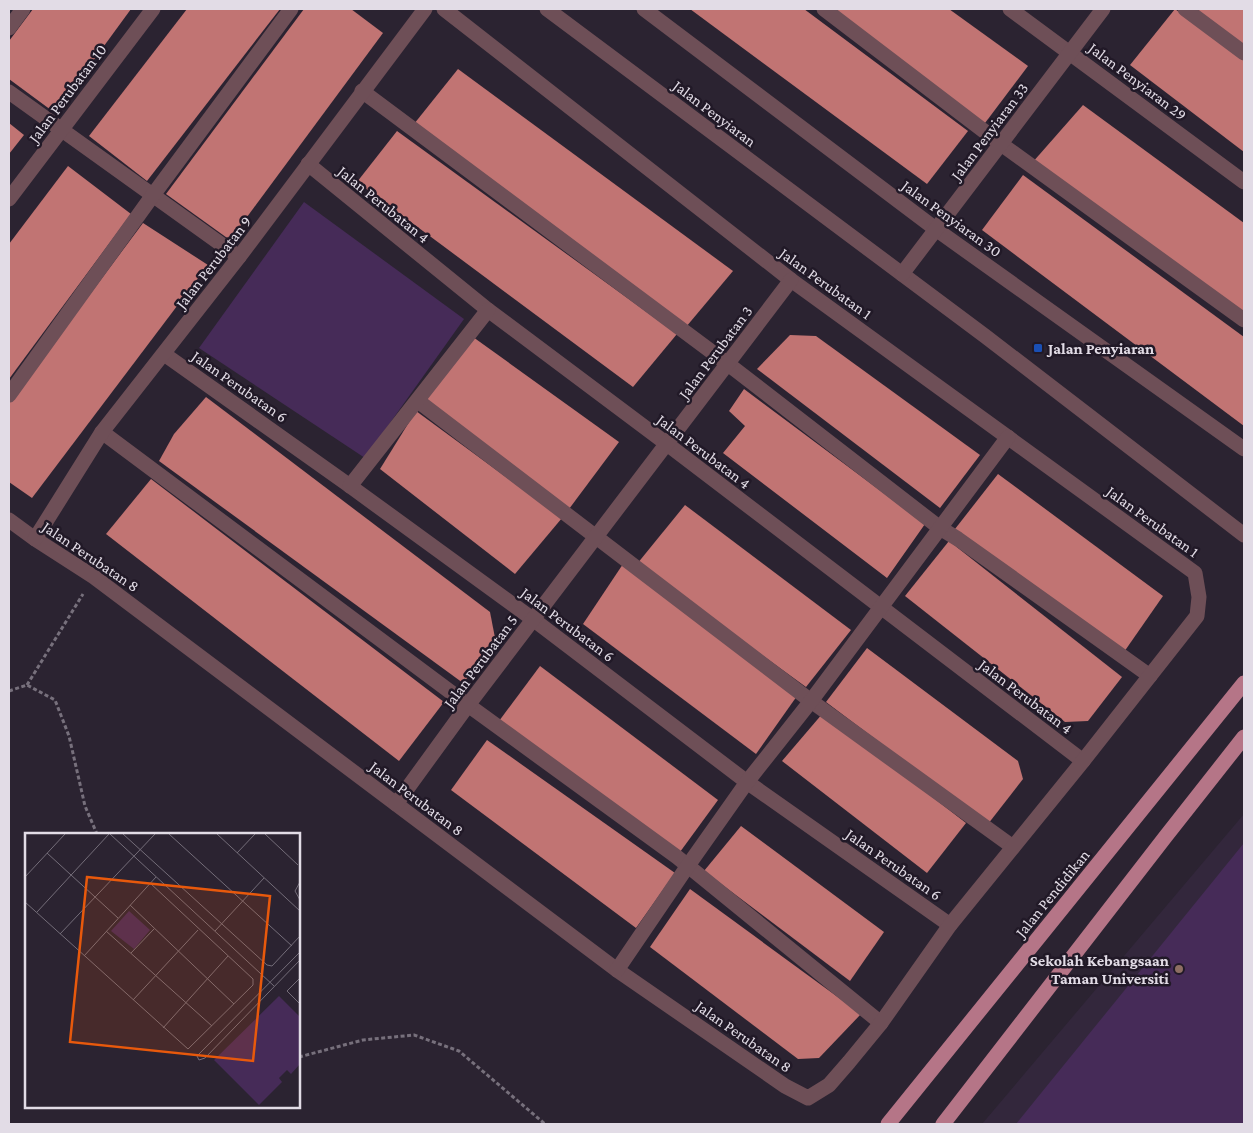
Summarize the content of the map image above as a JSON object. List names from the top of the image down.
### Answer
{
  "streets": {
    "main road": ["Jalan Pendidikan"],
    "street": [
      "Jalan Penyiaran 29",
      "Jalan Perubatan 10",
      "Jalan Penyiaran",
      "Jalan Penyiaran 33",
      "Jalan Perubatan 4",
      "Jalan Penyiaran 30",
      "Jalan Perubatan 9",
      "Jalan Perubatan 1",
      "Jalan Perubatan 3",
      "Jalan Perubatan 6",
      "Jalan Perubatan 8",
      "Jalan Perubatan 5"
    ]
  },
  "crossings": [
    ["Jalan Penyiaran 29", "Jalan Penyiaran 33"],
    ["Jalan Penyiaran", "Jalan Penyiaran 33"],
    ["Jalan Penyiaran 33", "Jalan Penyiaran 30"],
    ["Jalan Perubatan 4", "Jalan Perubatan 9"],
    ["Jalan Perubatan 4", "Jalan Perubatan 3"],
    ["Jalan Perubatan 4", "Jalan Perubatan 5"],
    ["Jalan Perubatan 9", "Jalan Perubatan 6"],
    ["Jalan Perubatan 9", "Jalan Perubatan 8"],
    ["Jalan Perubatan 1", "Jalan Perubatan 3"],
    ["Jalan Perubatan 3", "Jalan Perubatan 5"],
    ["Jalan Perubatan 6", "Jalan Perubatan 5"],
    ["Jalan Perubatan 8", "Jalan Perubatan 5"]
  ],
  "places": {
    "transit": ["Jalan Penyiaran"],
    "other": ["Sekolah Kebangsaan Taman Universiti"]
  }
}
